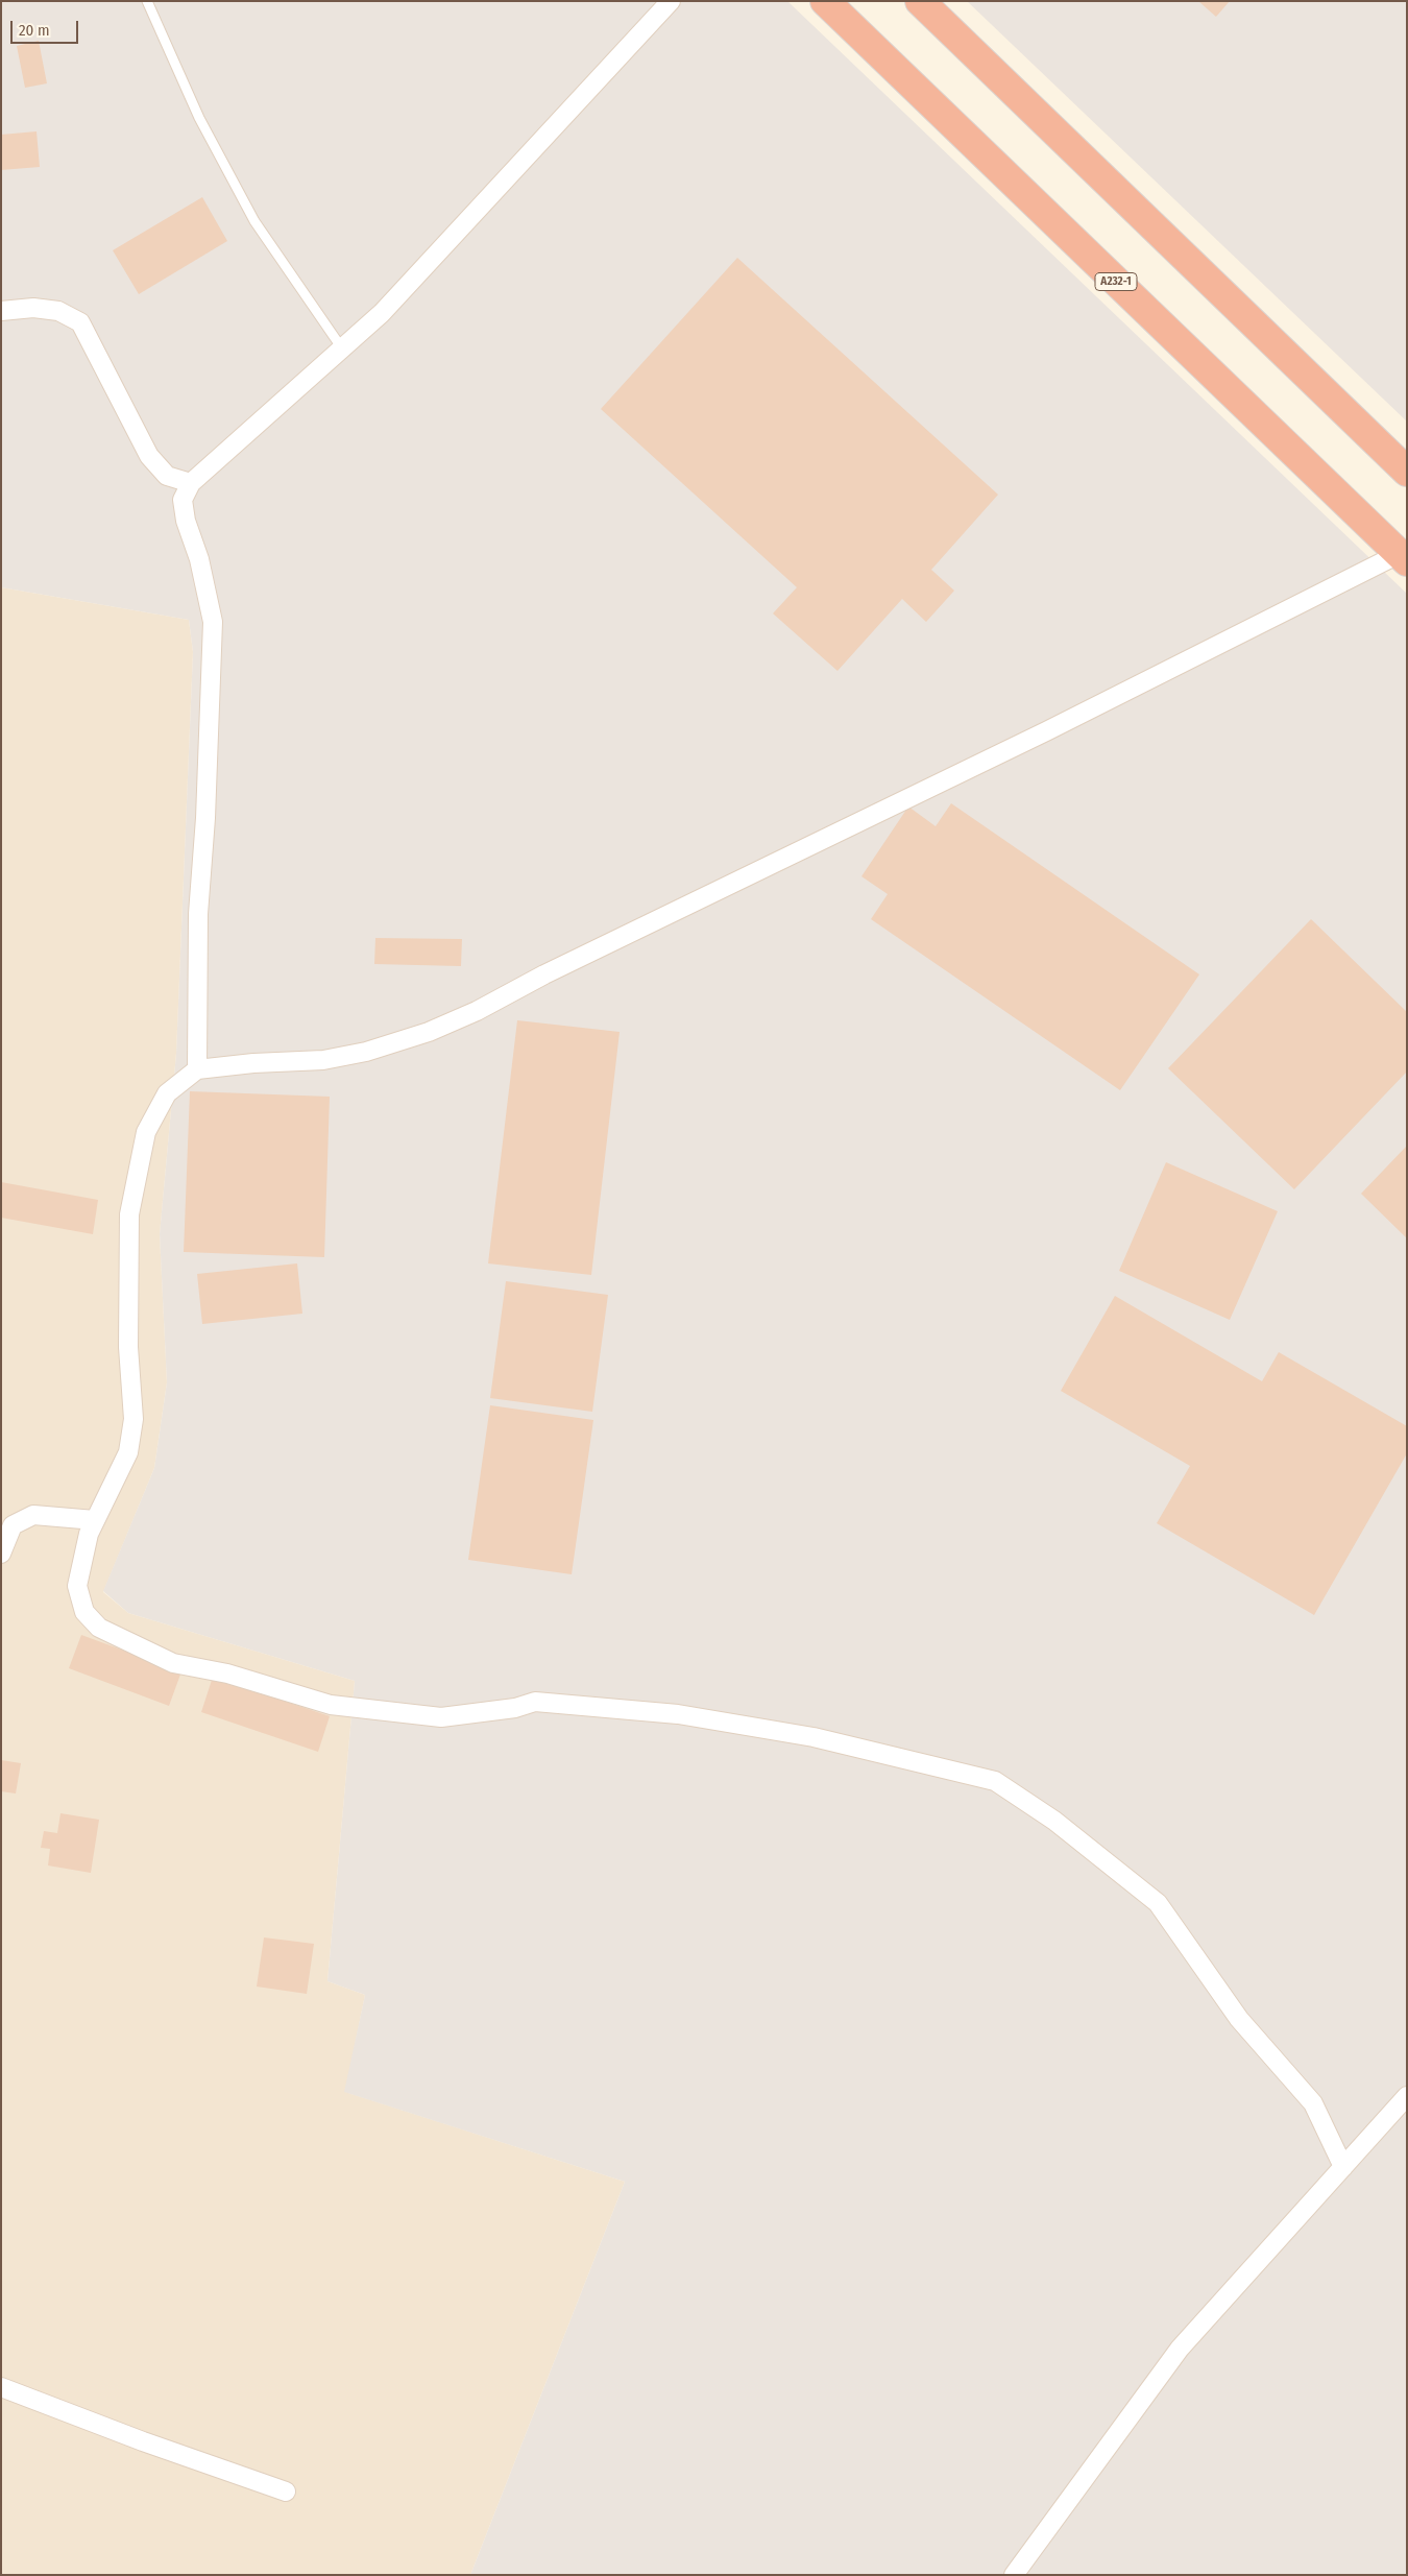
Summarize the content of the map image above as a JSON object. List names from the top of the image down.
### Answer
{
  "streets": {
    "highway": ["A232-1"]
  },
  "scale_bar": "20 m"
}
